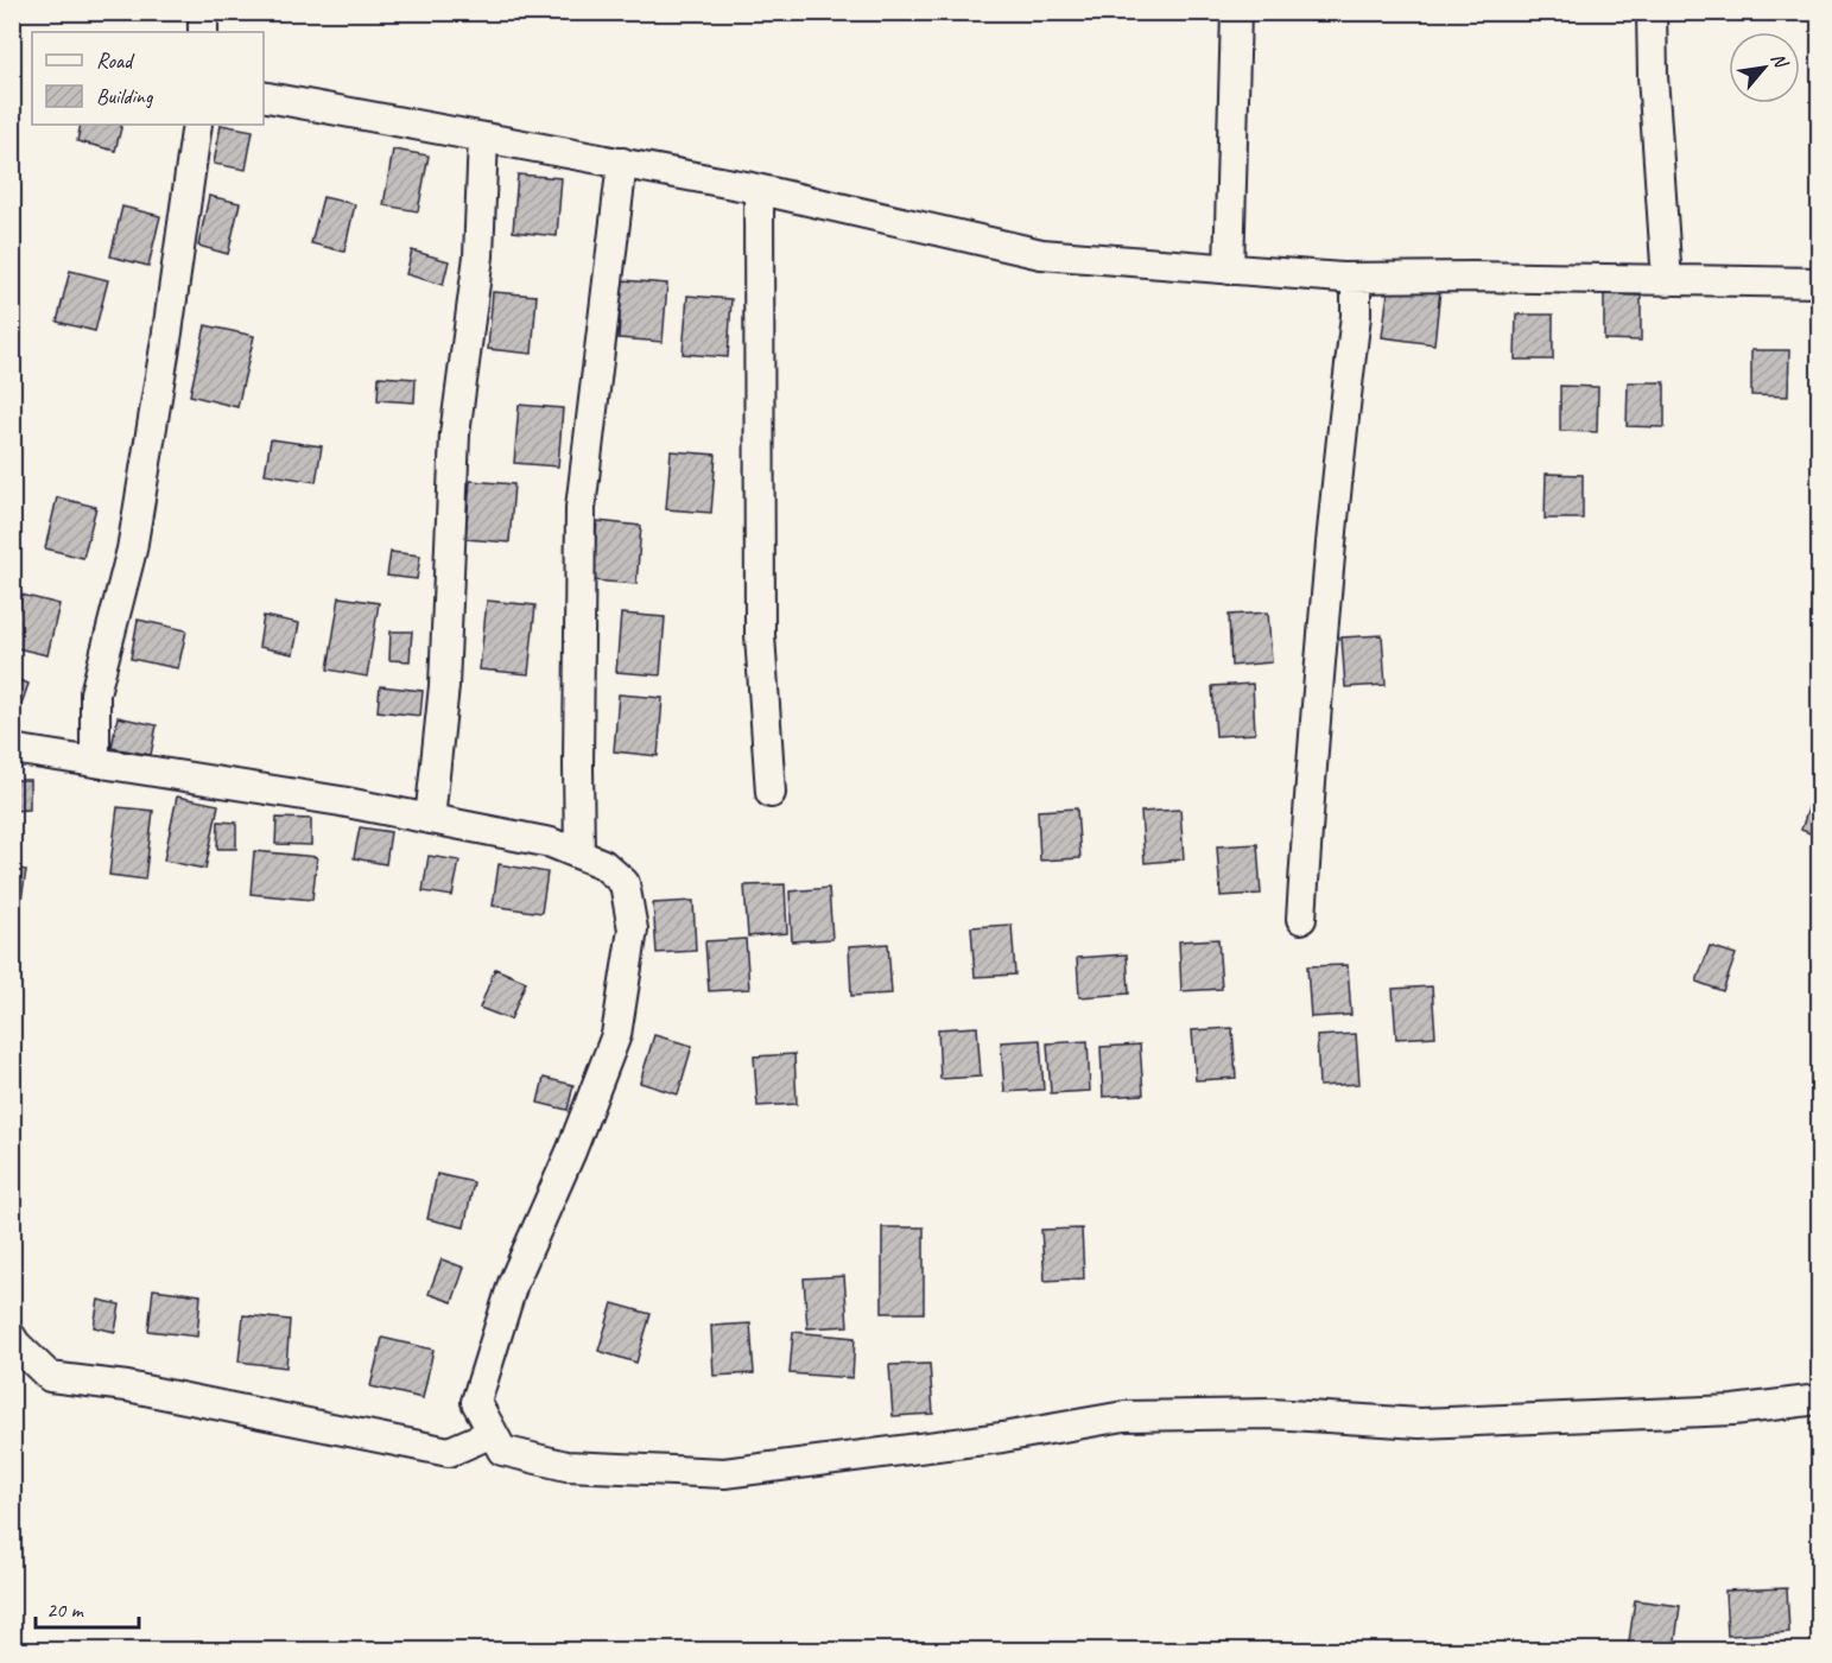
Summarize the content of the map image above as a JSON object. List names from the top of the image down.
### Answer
{
  "legend": ["Road", "Building"],
  "scale_bar": "20 m",
  "north": "top right"
}
